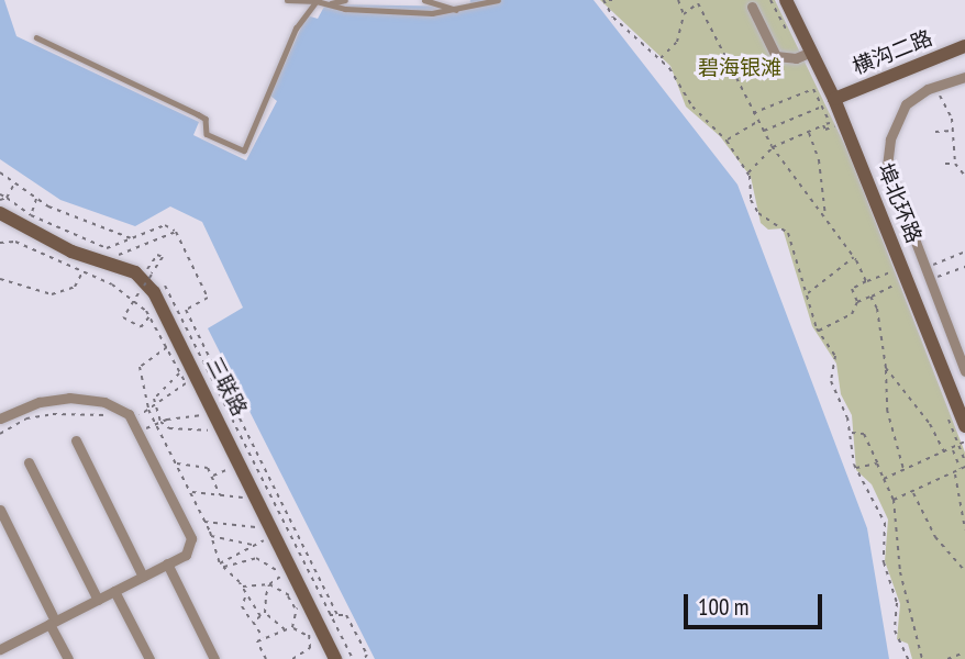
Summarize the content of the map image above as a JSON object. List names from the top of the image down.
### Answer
{
  "streets": {
    "main road": ["横沟二路", "埠北环路", "三联路"]
  },
  "crossings": [
    ["横沟二路", "埠北环路"]
  ],
  "parks": ["碧海银滩"],
  "scale_bar": "100 m"
}
